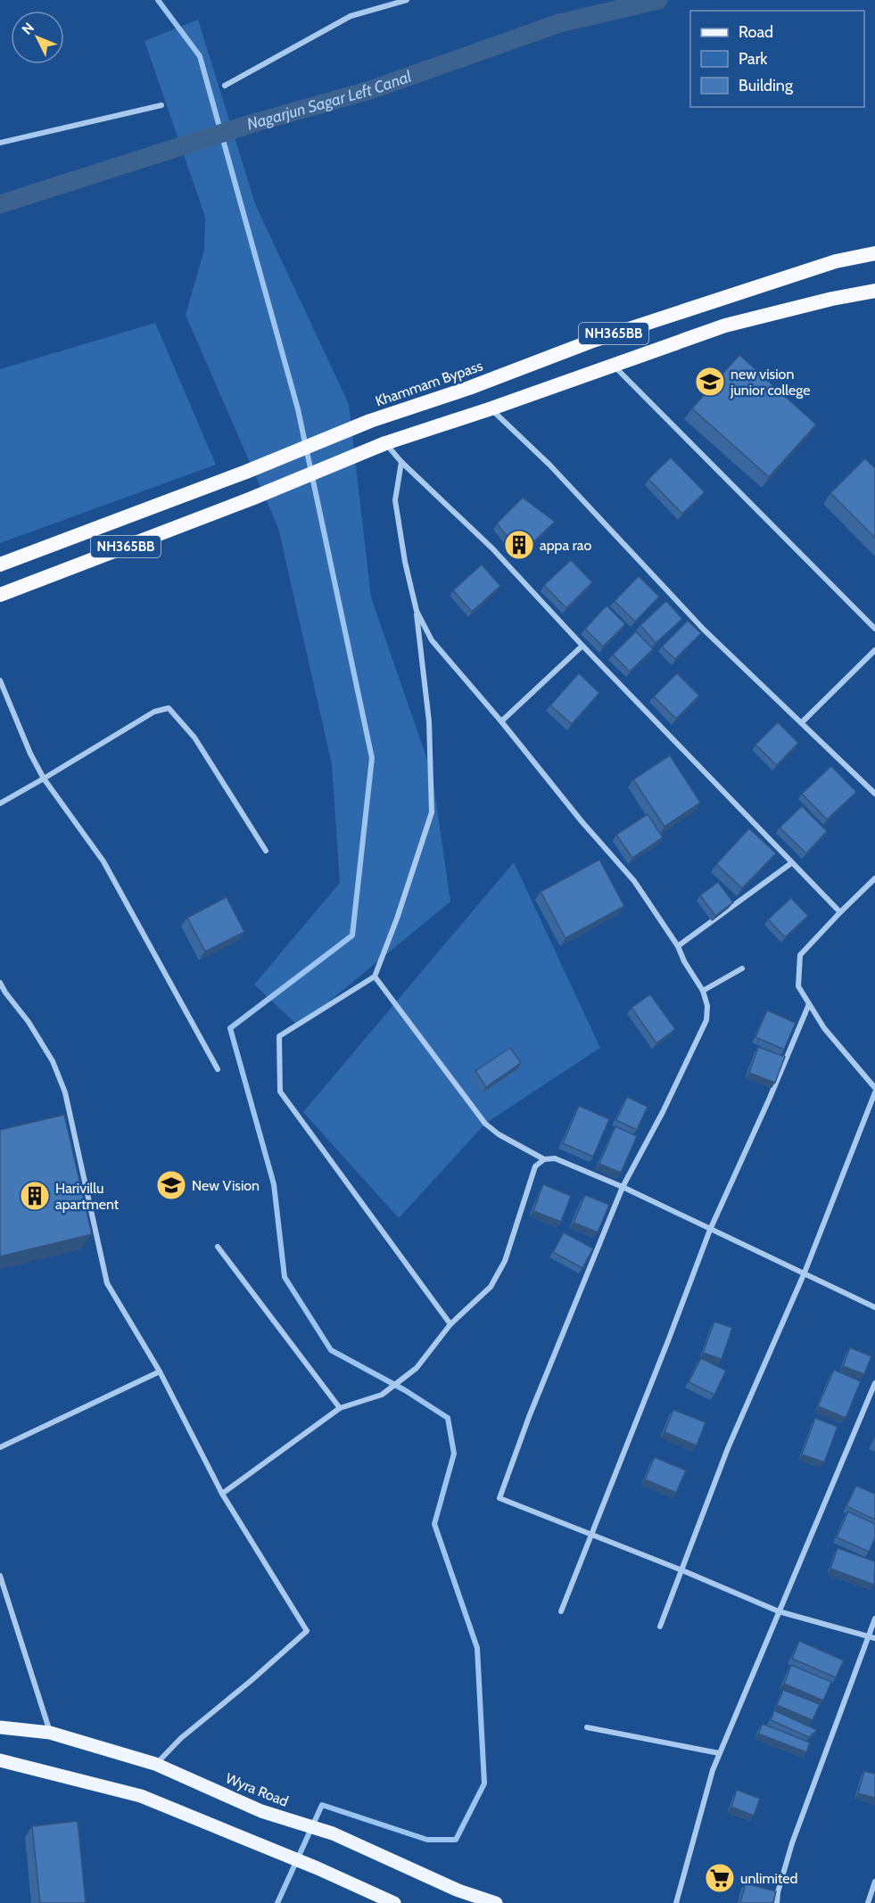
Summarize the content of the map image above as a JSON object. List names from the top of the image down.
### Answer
{
  "streets": {
    "highway": ["NH365BB", "Khammam Bypass"],
    "main road": ["Wyra Road"]
  },
  "water": ["Nagarjun Sagar Left Canal"],
  "places": {
    "school or university": ["new vision junior college", "New Vision"],
    "building": ["appa rao", "Harivillu apartment"],
    "supermarket": ["unlimited"]
  },
  "legend": ["Road", "Park", "Building"],
  "north": "top left"
}
